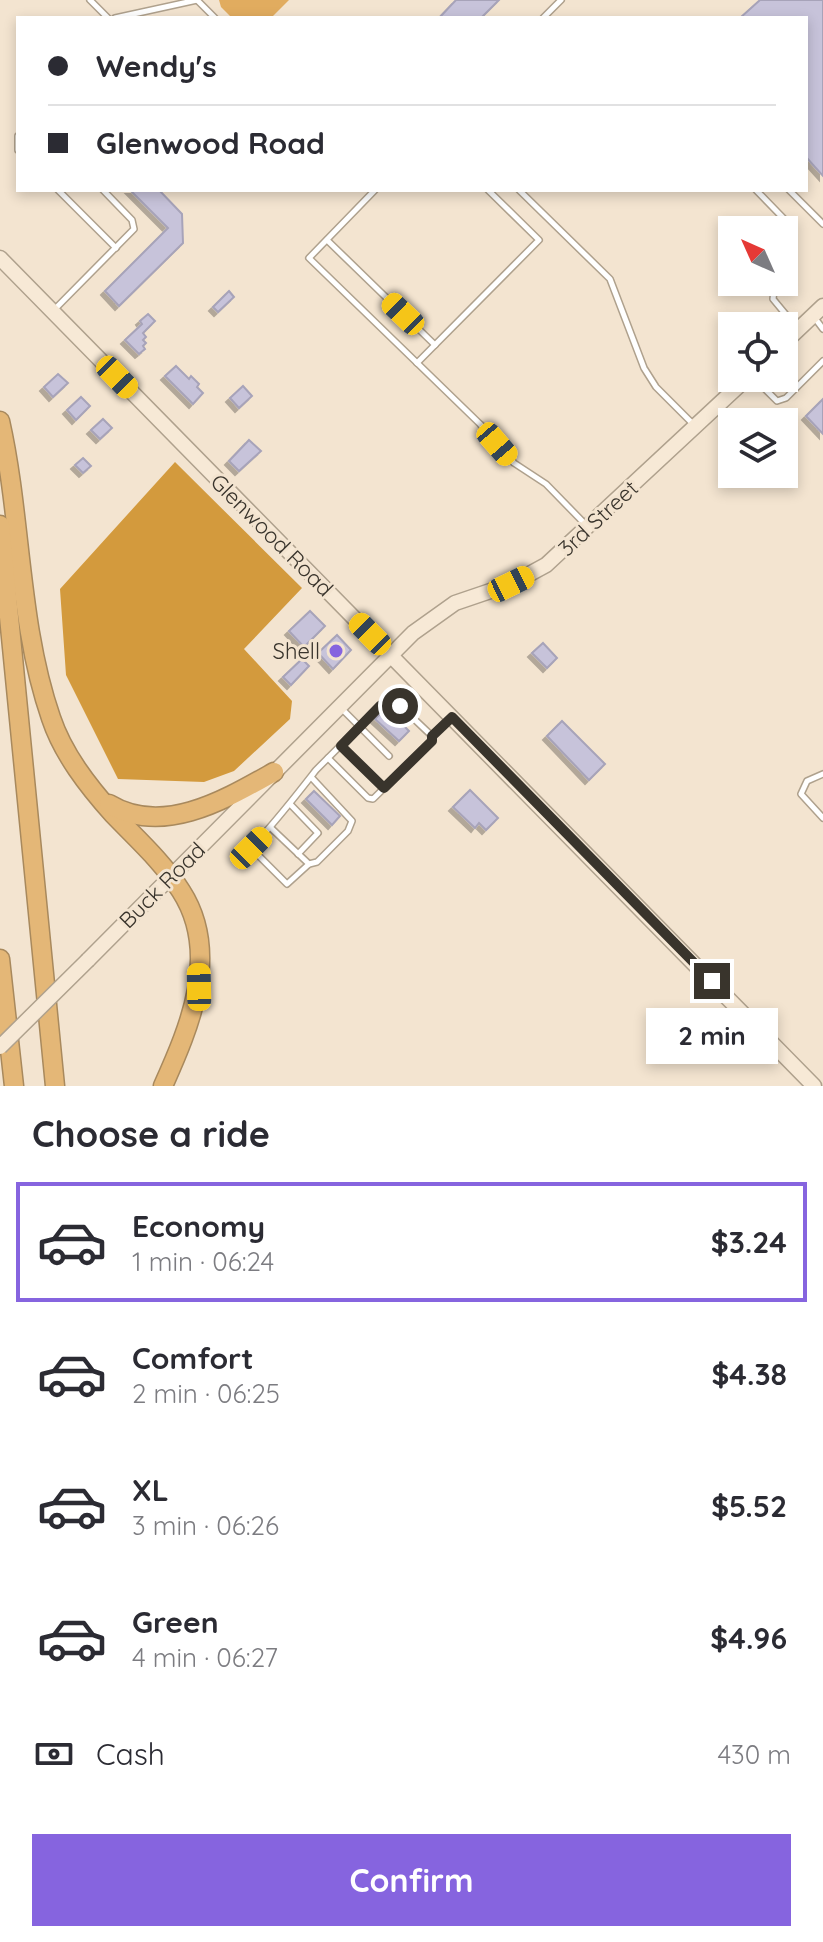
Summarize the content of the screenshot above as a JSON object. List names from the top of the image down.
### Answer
{
  "streets": {
    "street": ["3rd Street", "Glenwood Road", "Buck Road"]
  },
  "crossings": [
    ["3rd Street", "Glenwood Road"],
    ["3rd Street", "Buck Road"],
    ["Glenwood Road", "Buck Road"]
  ],
  "places": ["Shell"],
  "north": "top left",
  "page": {
    "banner": ["Wendy's", "Glenwood Road"],
    "bubble": "2 min",
    "heading": "Choose a ride",
    "list": [
      {
        "name": "Economy",
        "note": "1 min · 06:24",
        "value": "$3.24"
      },
      {
        "name": "Comfort",
        "note": "2 min · 06:25",
        "value": "$4.38"
      },
      {
        "name": "XL",
        "note": "3 min · 06:26",
        "value": "$5.52"
      },
      {
        "name": "Green",
        "note": "4 min · 06:27",
        "value": "$4.96"
      }
    ],
    "pay": ["Cash", "430 m"],
    "buttons": "Confirm"
  }
}
